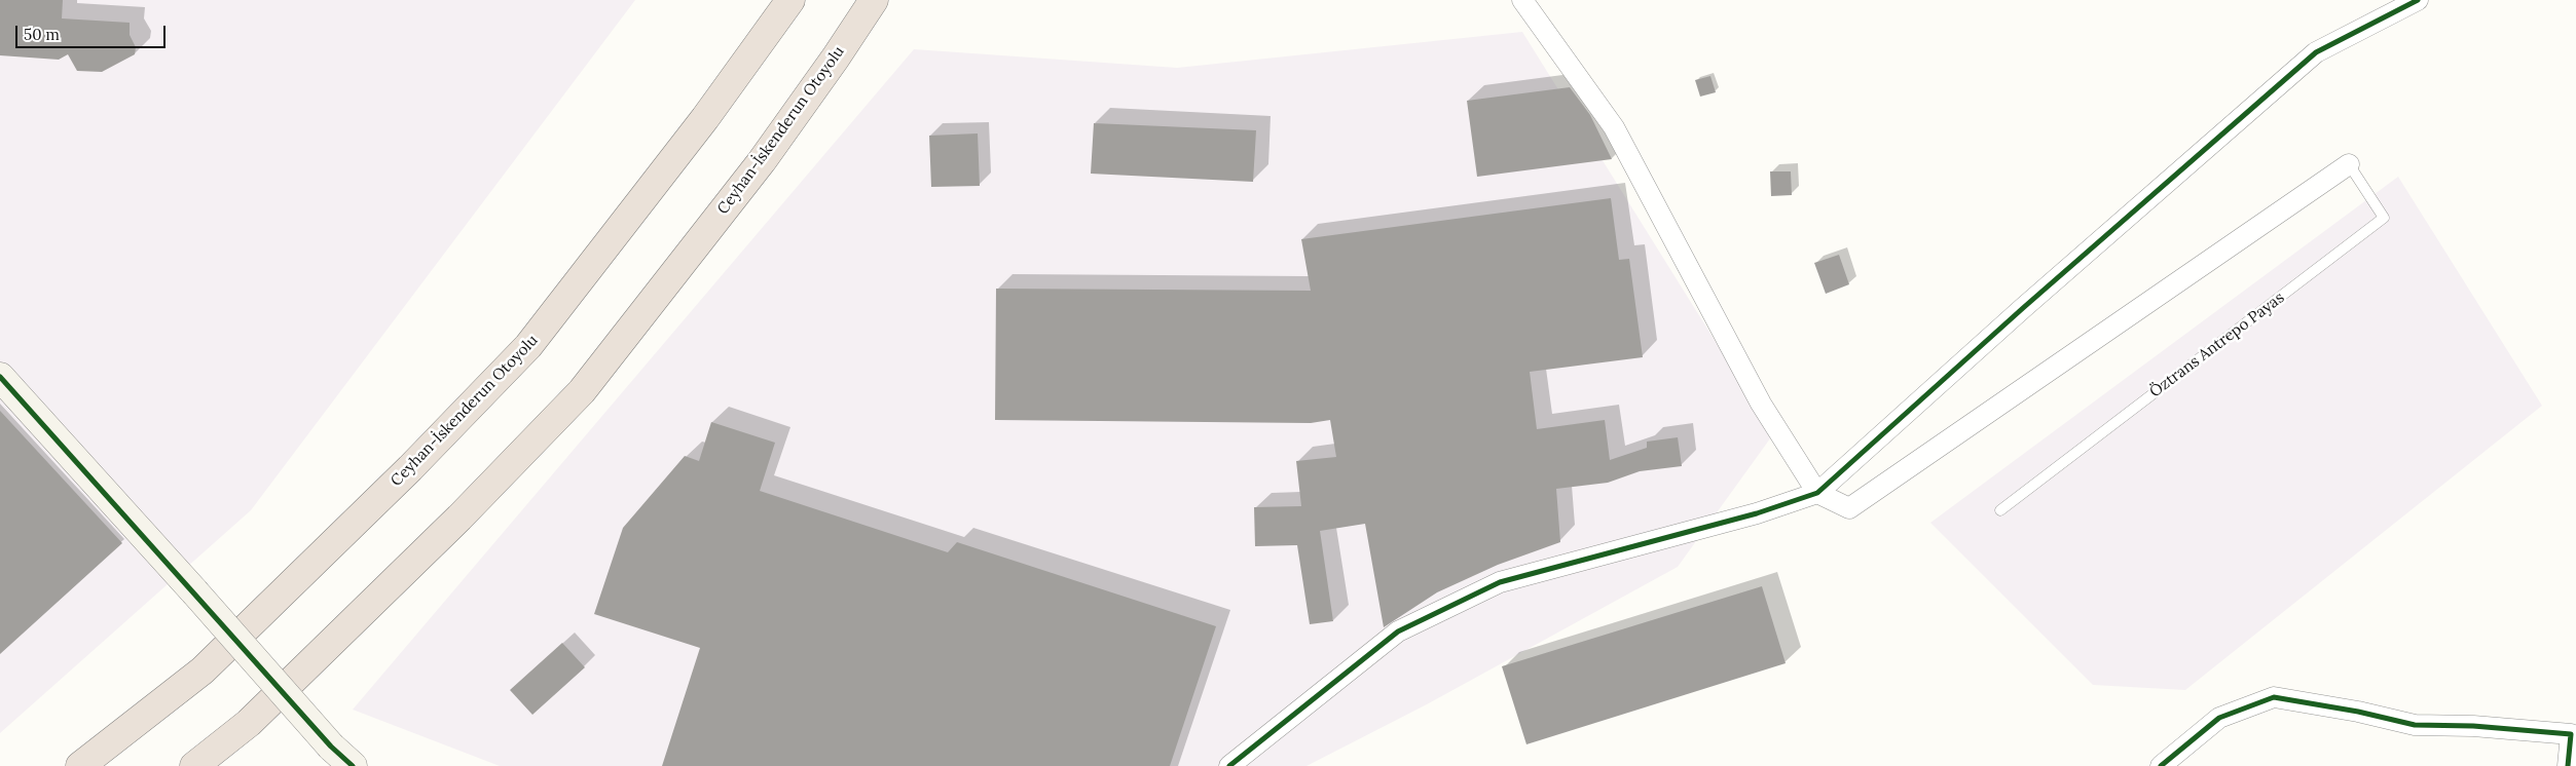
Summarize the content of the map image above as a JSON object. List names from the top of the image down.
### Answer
{
  "streets": {
    "highway": ["Ceyhan-İskenderun Otoyolu"],
    "lane": ["Öztrans Antrepo Payas"]
  },
  "scale_bar": "50 m"
}
